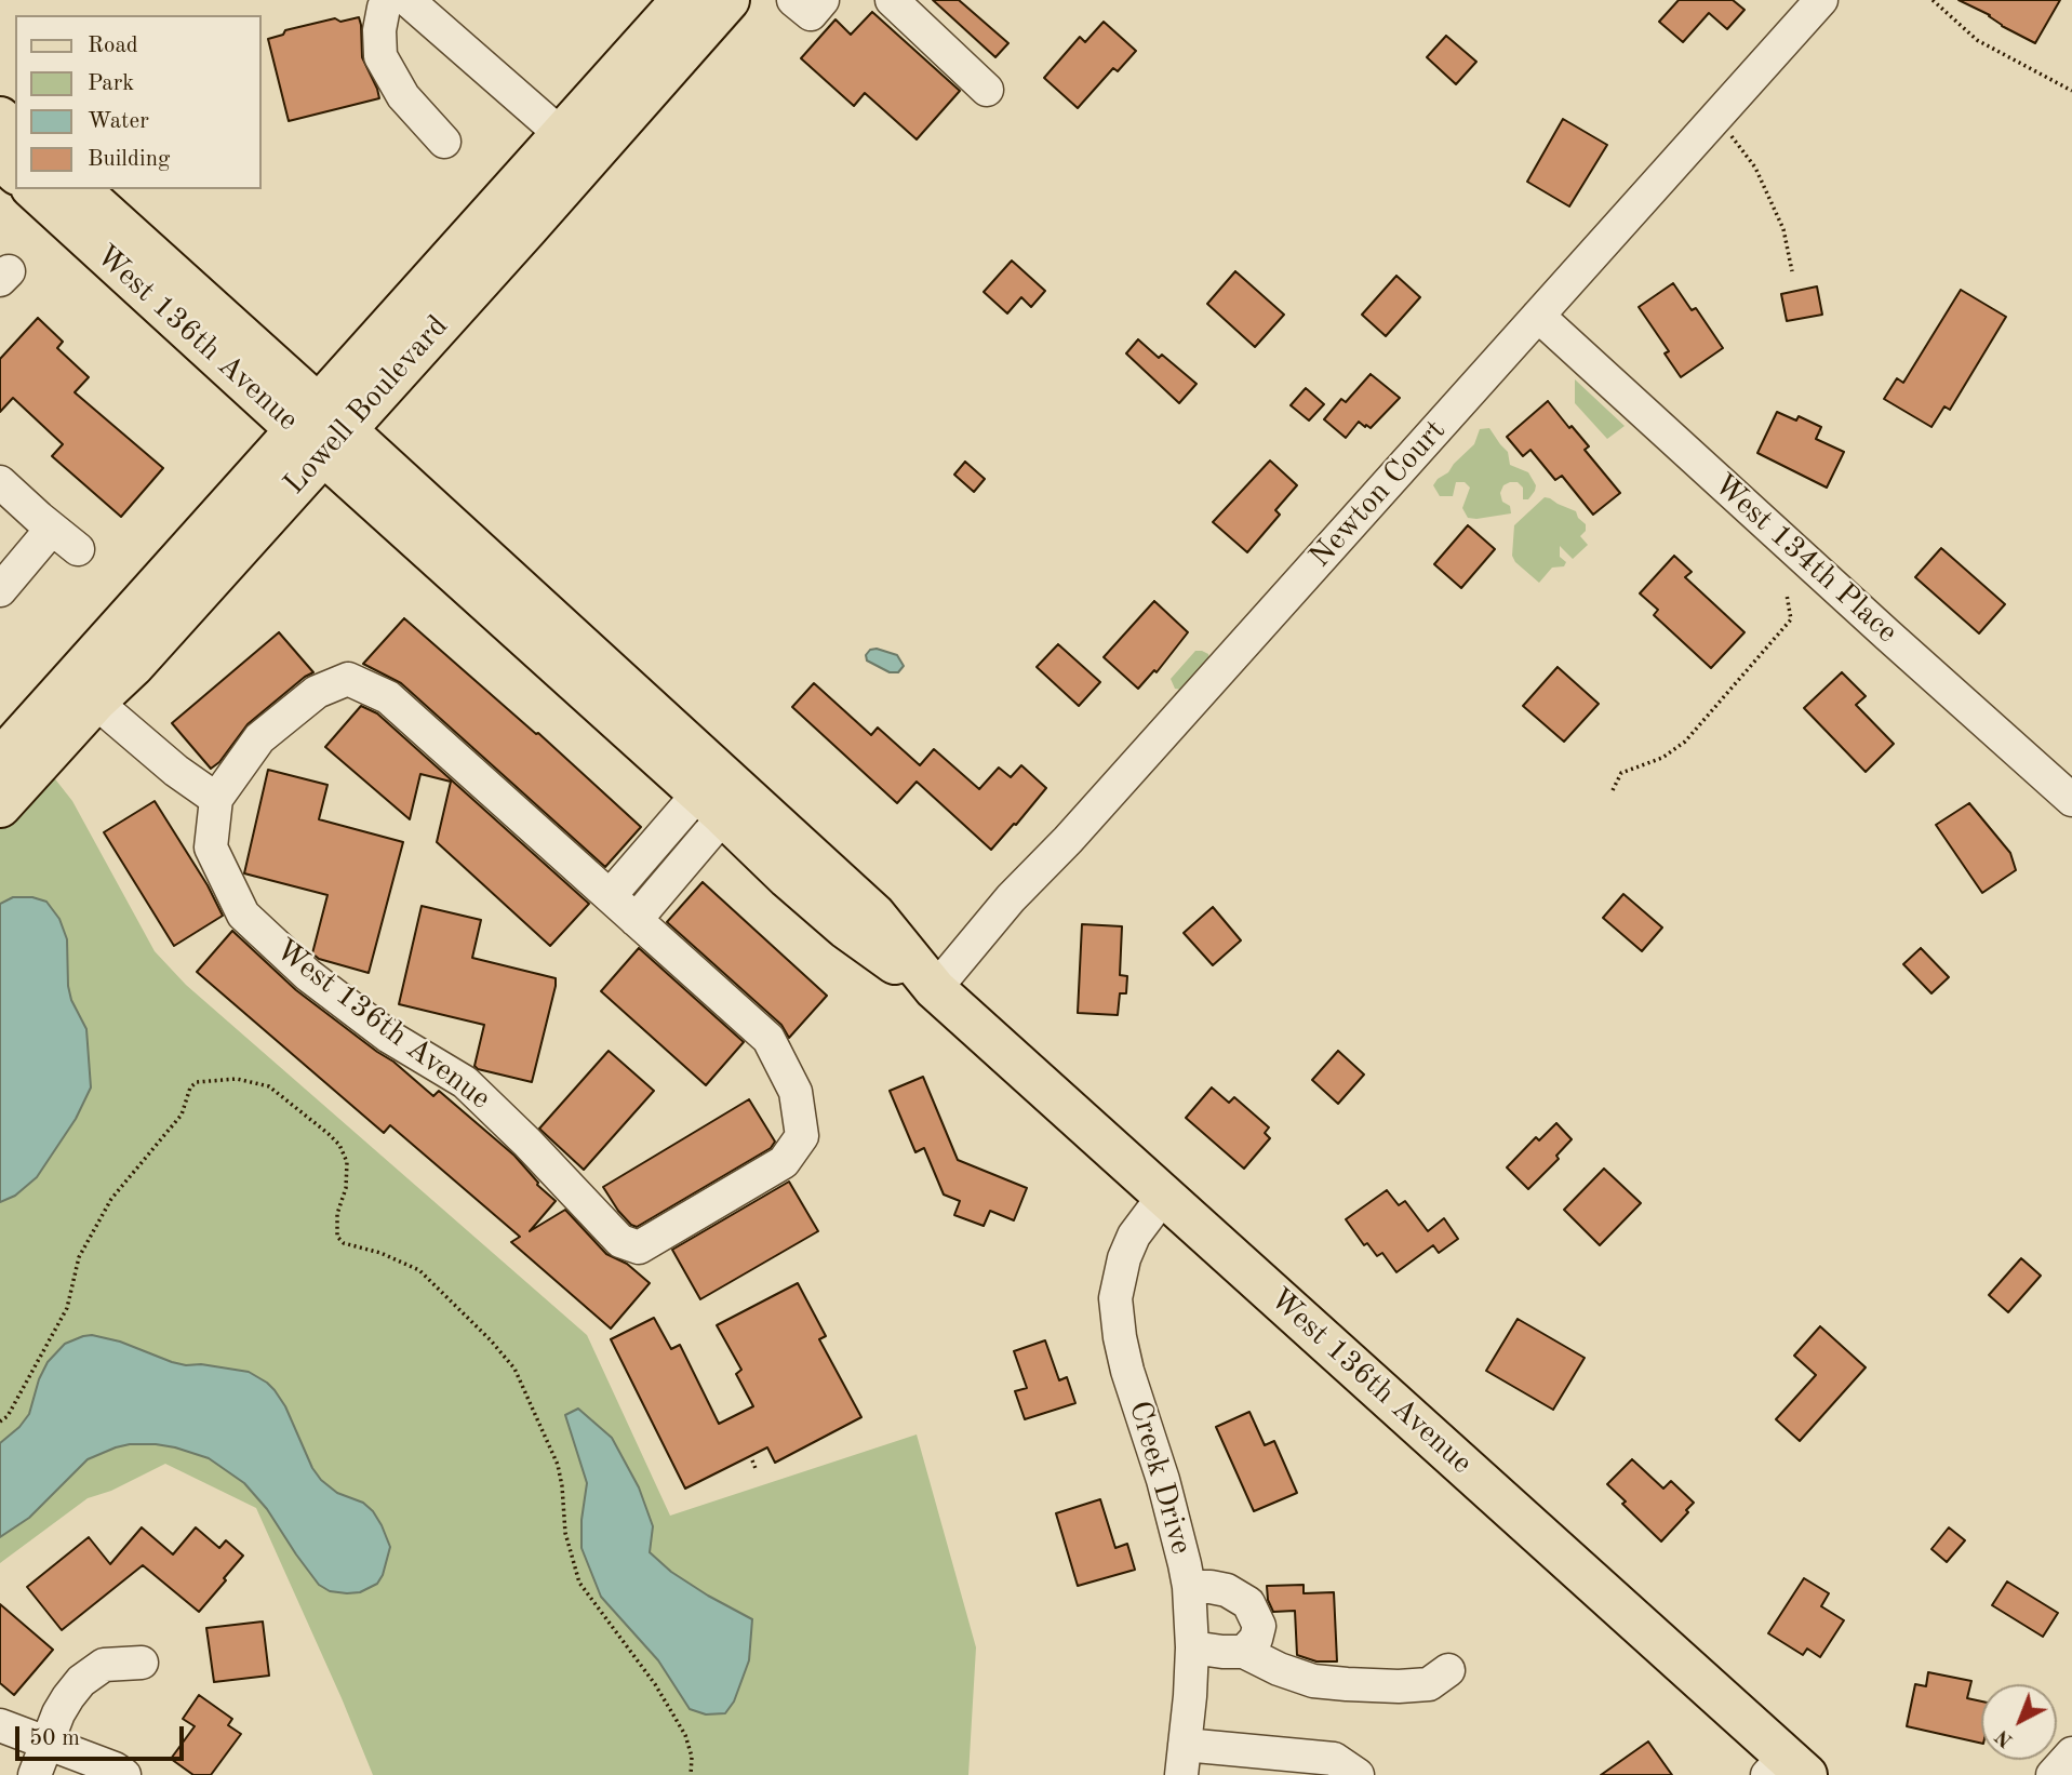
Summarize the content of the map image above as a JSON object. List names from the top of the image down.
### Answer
{
  "streets": {
    "main road": ["West 136th Avenue", "Lowell Boulevard"],
    "street": ["Newton Court", "West 134th Place", "Creek Drive"]
  },
  "crossings": [
    ["West 136th Avenue", "Lowell Boulevard"],
    ["West 136th Avenue", "Newton Court"],
    ["West 136th Avenue", "Creek Drive"],
    ["Newton Court", "West 134th Place"]
  ],
  "legend": [
    "Road",
    "Park",
    "Water",
    "Building"
  ],
  "scale_bar": "50 m",
  "north": "bottom left"
}
